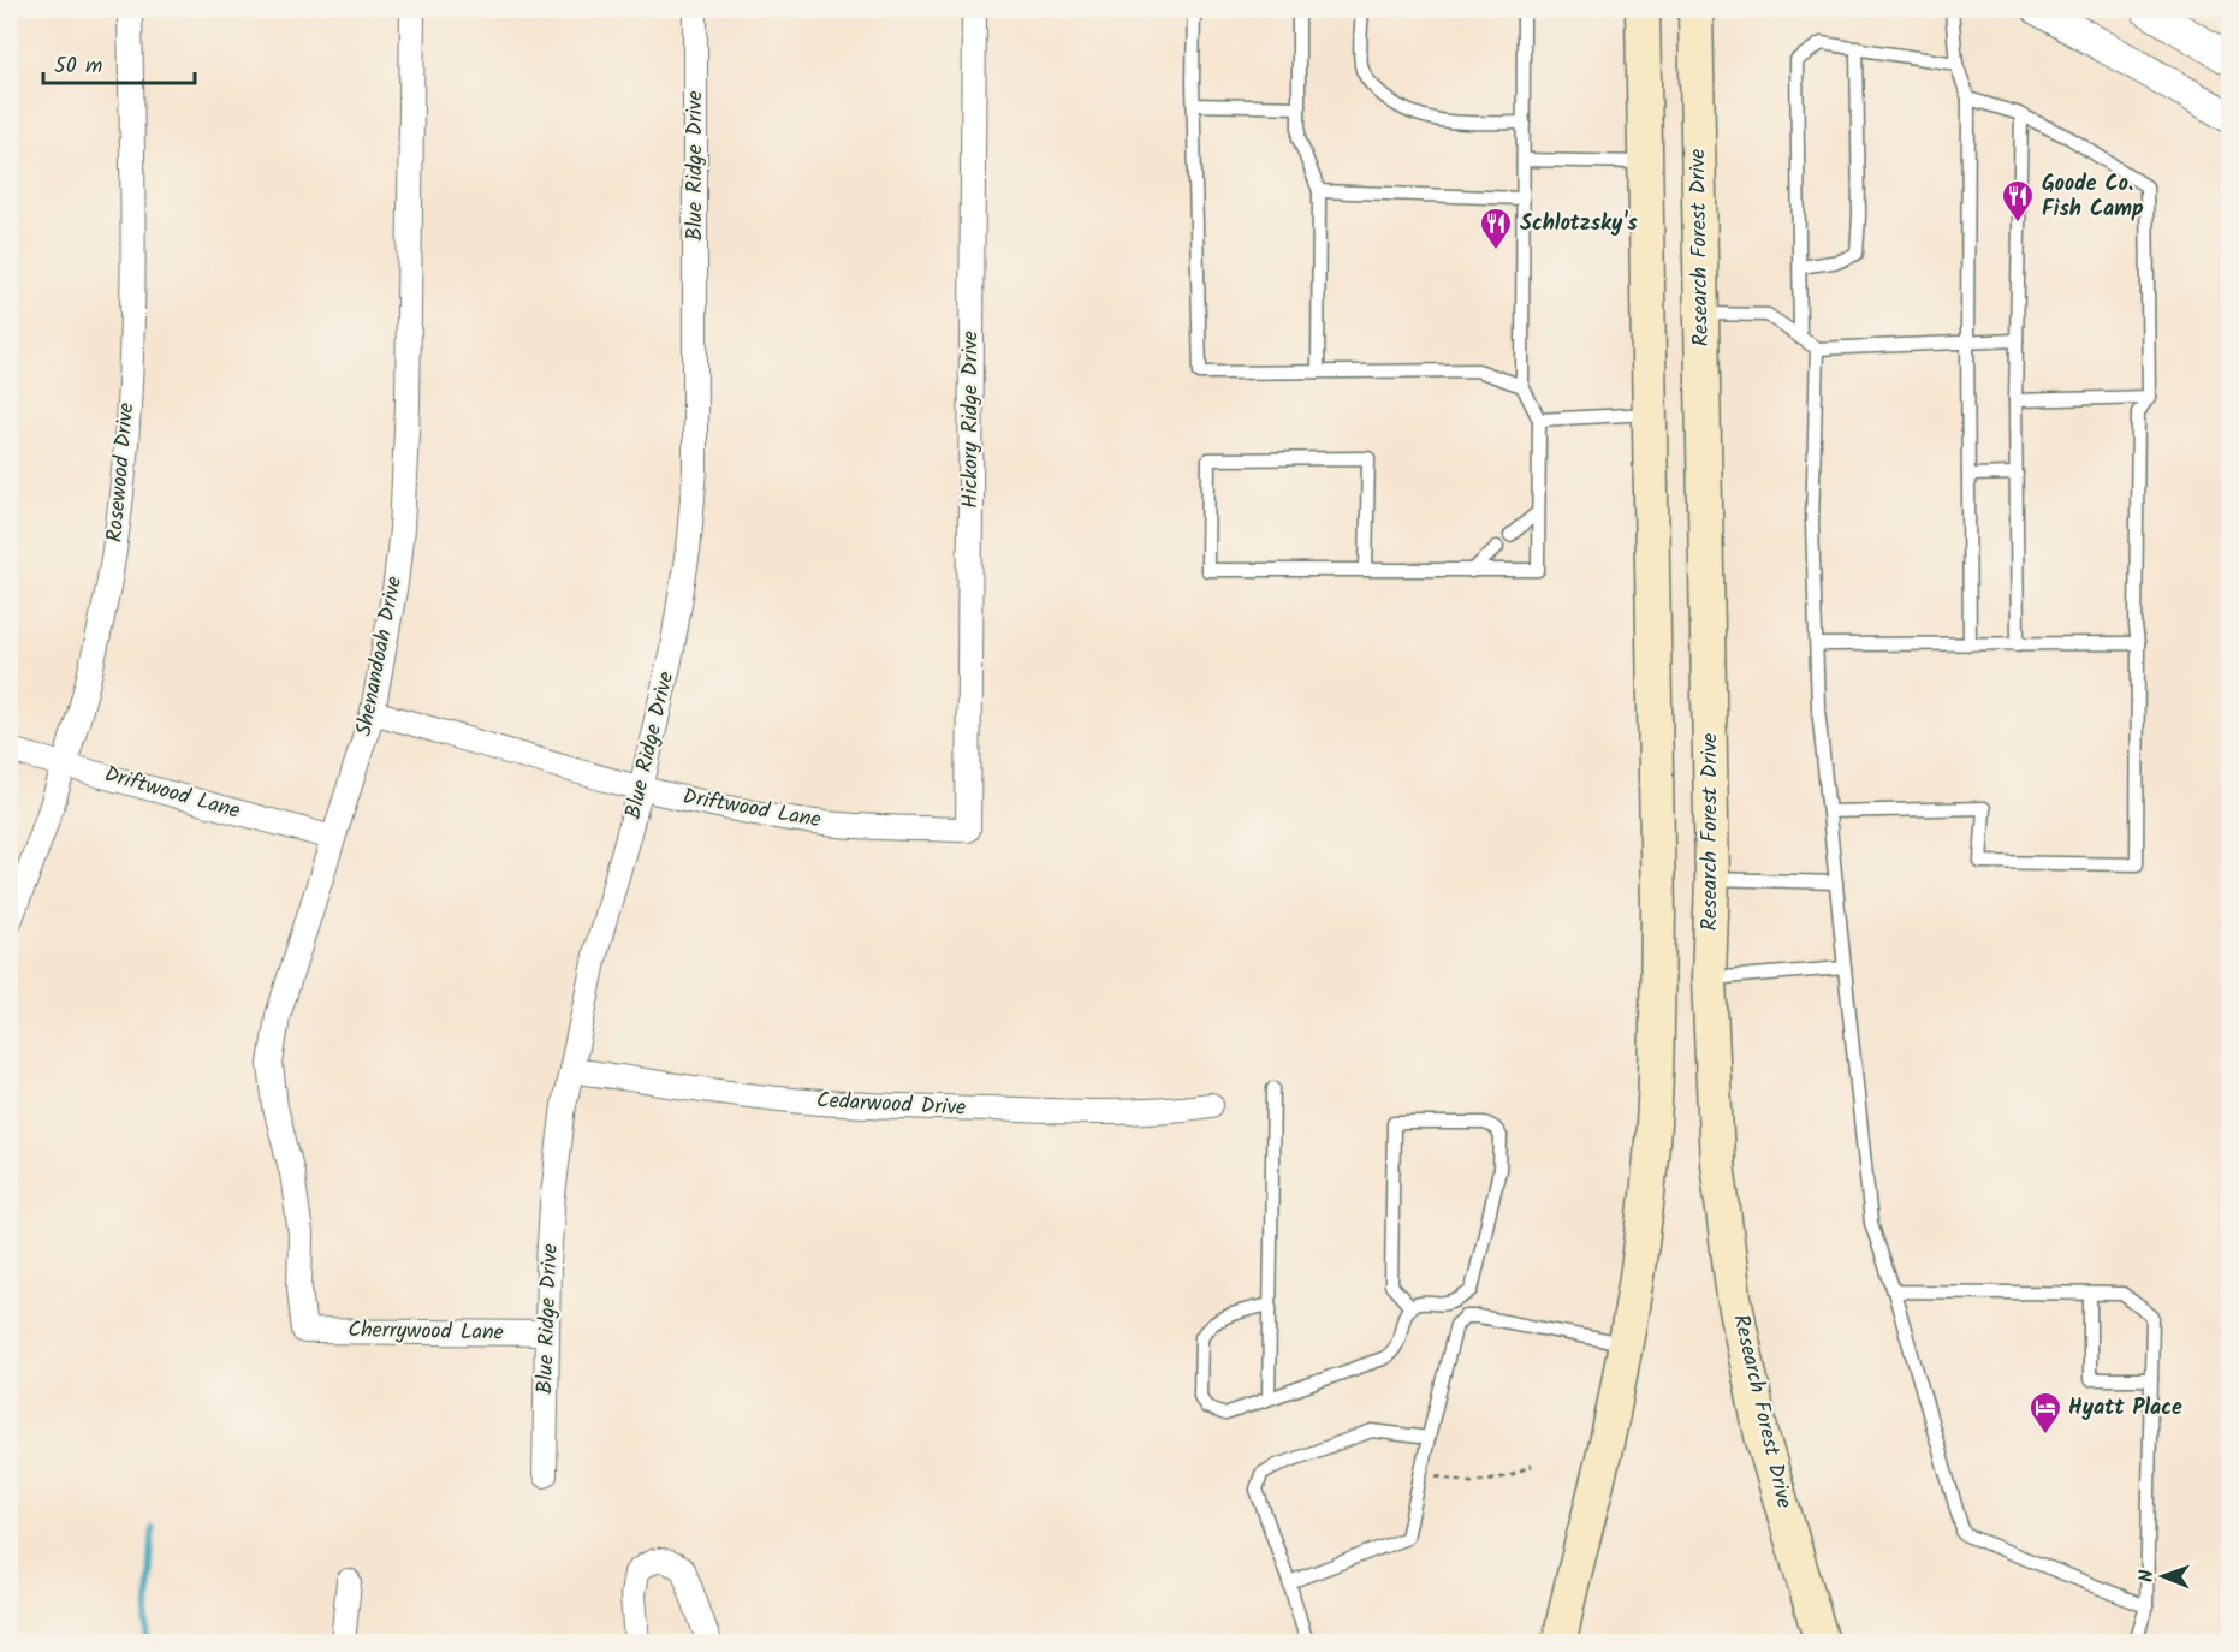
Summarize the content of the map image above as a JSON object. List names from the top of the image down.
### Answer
{
  "streets": {
    "main road": ["Research Forest Drive"],
    "street": [
      "Blue Ridge Drive",
      "Hickory Ridge Drive",
      "Rosewood Drive",
      "Shenandoah Drive",
      "Driftwood Lane",
      "Cedarwood Drive",
      "Cherrywood Lane"
    ]
  },
  "crossings": [
    ["Blue Ridge Drive", "Driftwood Lane"],
    ["Blue Ridge Drive", "Cedarwood Drive"],
    ["Blue Ridge Drive", "Cherrywood Lane"],
    ["Hickory Ridge Drive", "Driftwood Lane"],
    ["Rosewood Drive", "Driftwood Lane"],
    ["Shenandoah Drive", "Driftwood Lane"],
    ["Shenandoah Drive", "Cherrywood Lane"]
  ],
  "places": {
    "restaurant": ["Goode Co. Fish Camp", "Schlotzsky's"],
    "hotel": ["Hyatt Place"]
  },
  "scale_bar": "50 m",
  "north": "left"
}
